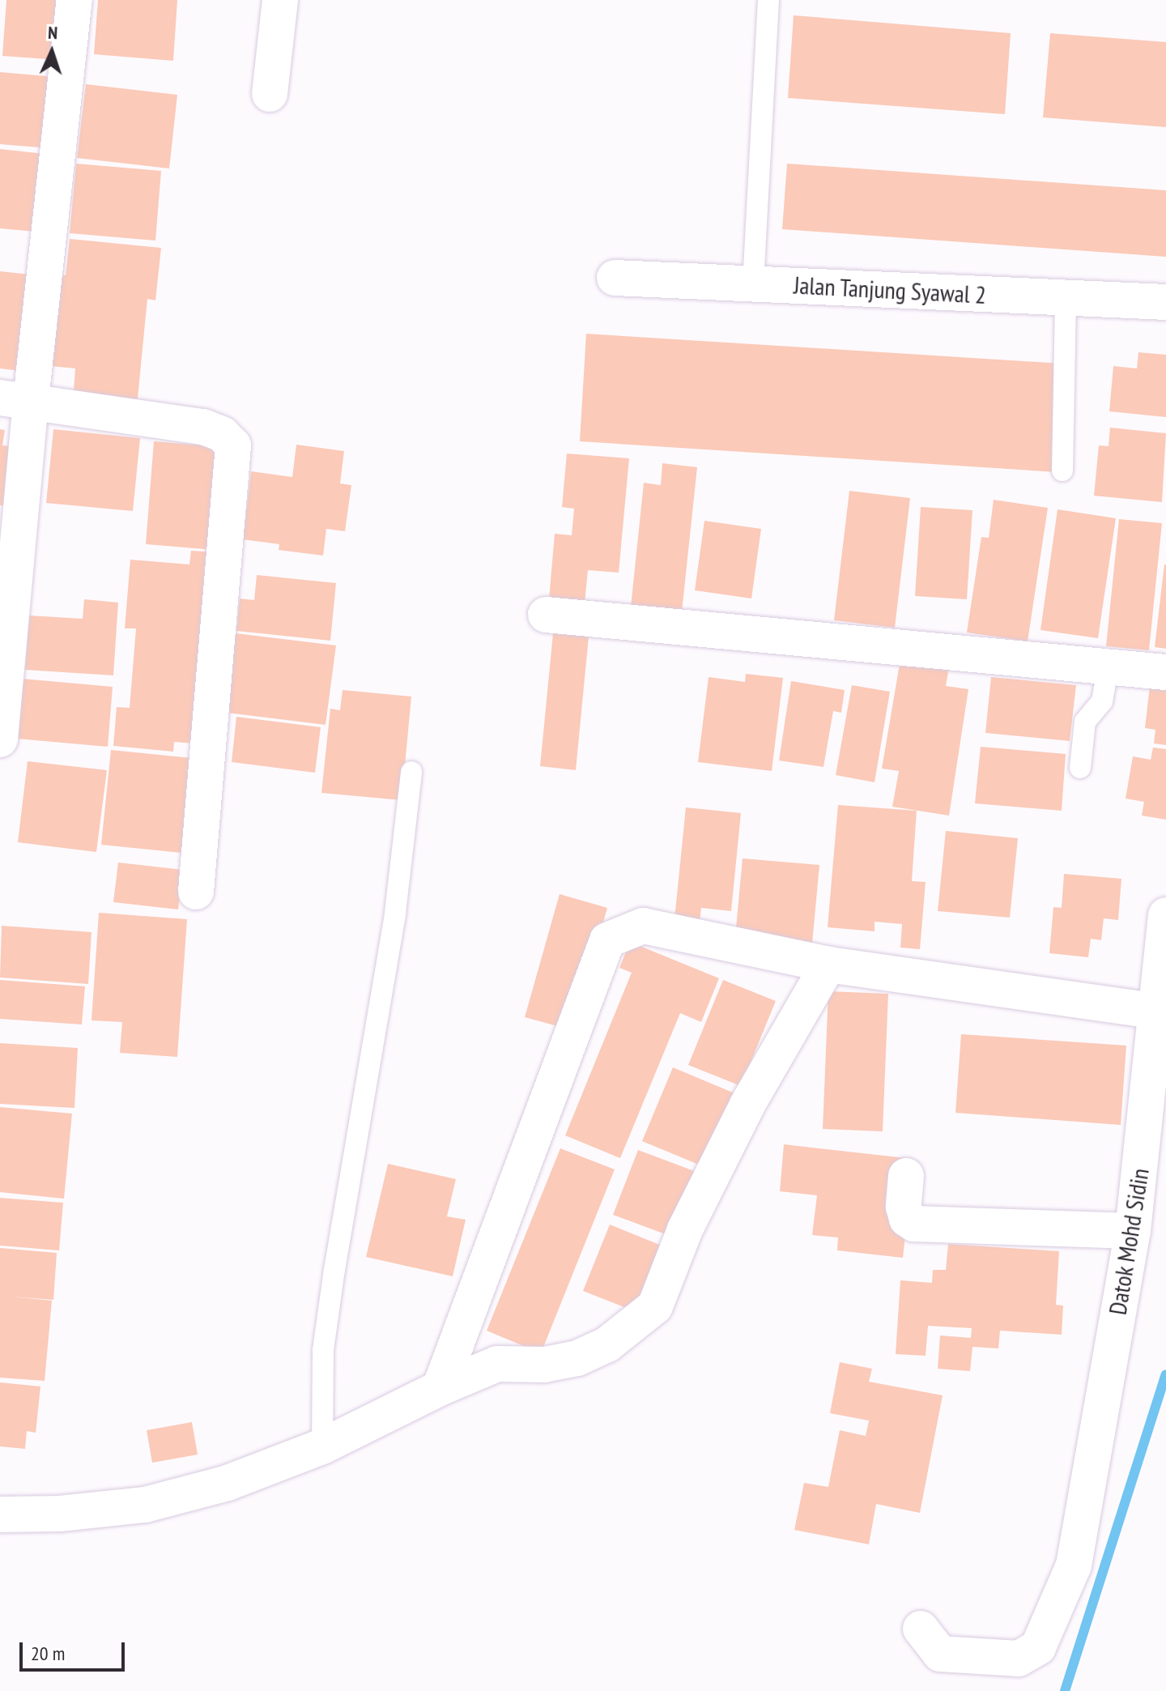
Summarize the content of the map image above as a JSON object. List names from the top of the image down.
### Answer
{
  "streets": {
    "street": ["Jalan Tanjung Syawal 2", "Datok Mohd Sidin"]
  },
  "scale_bar": "20 m",
  "north": "top"
}
